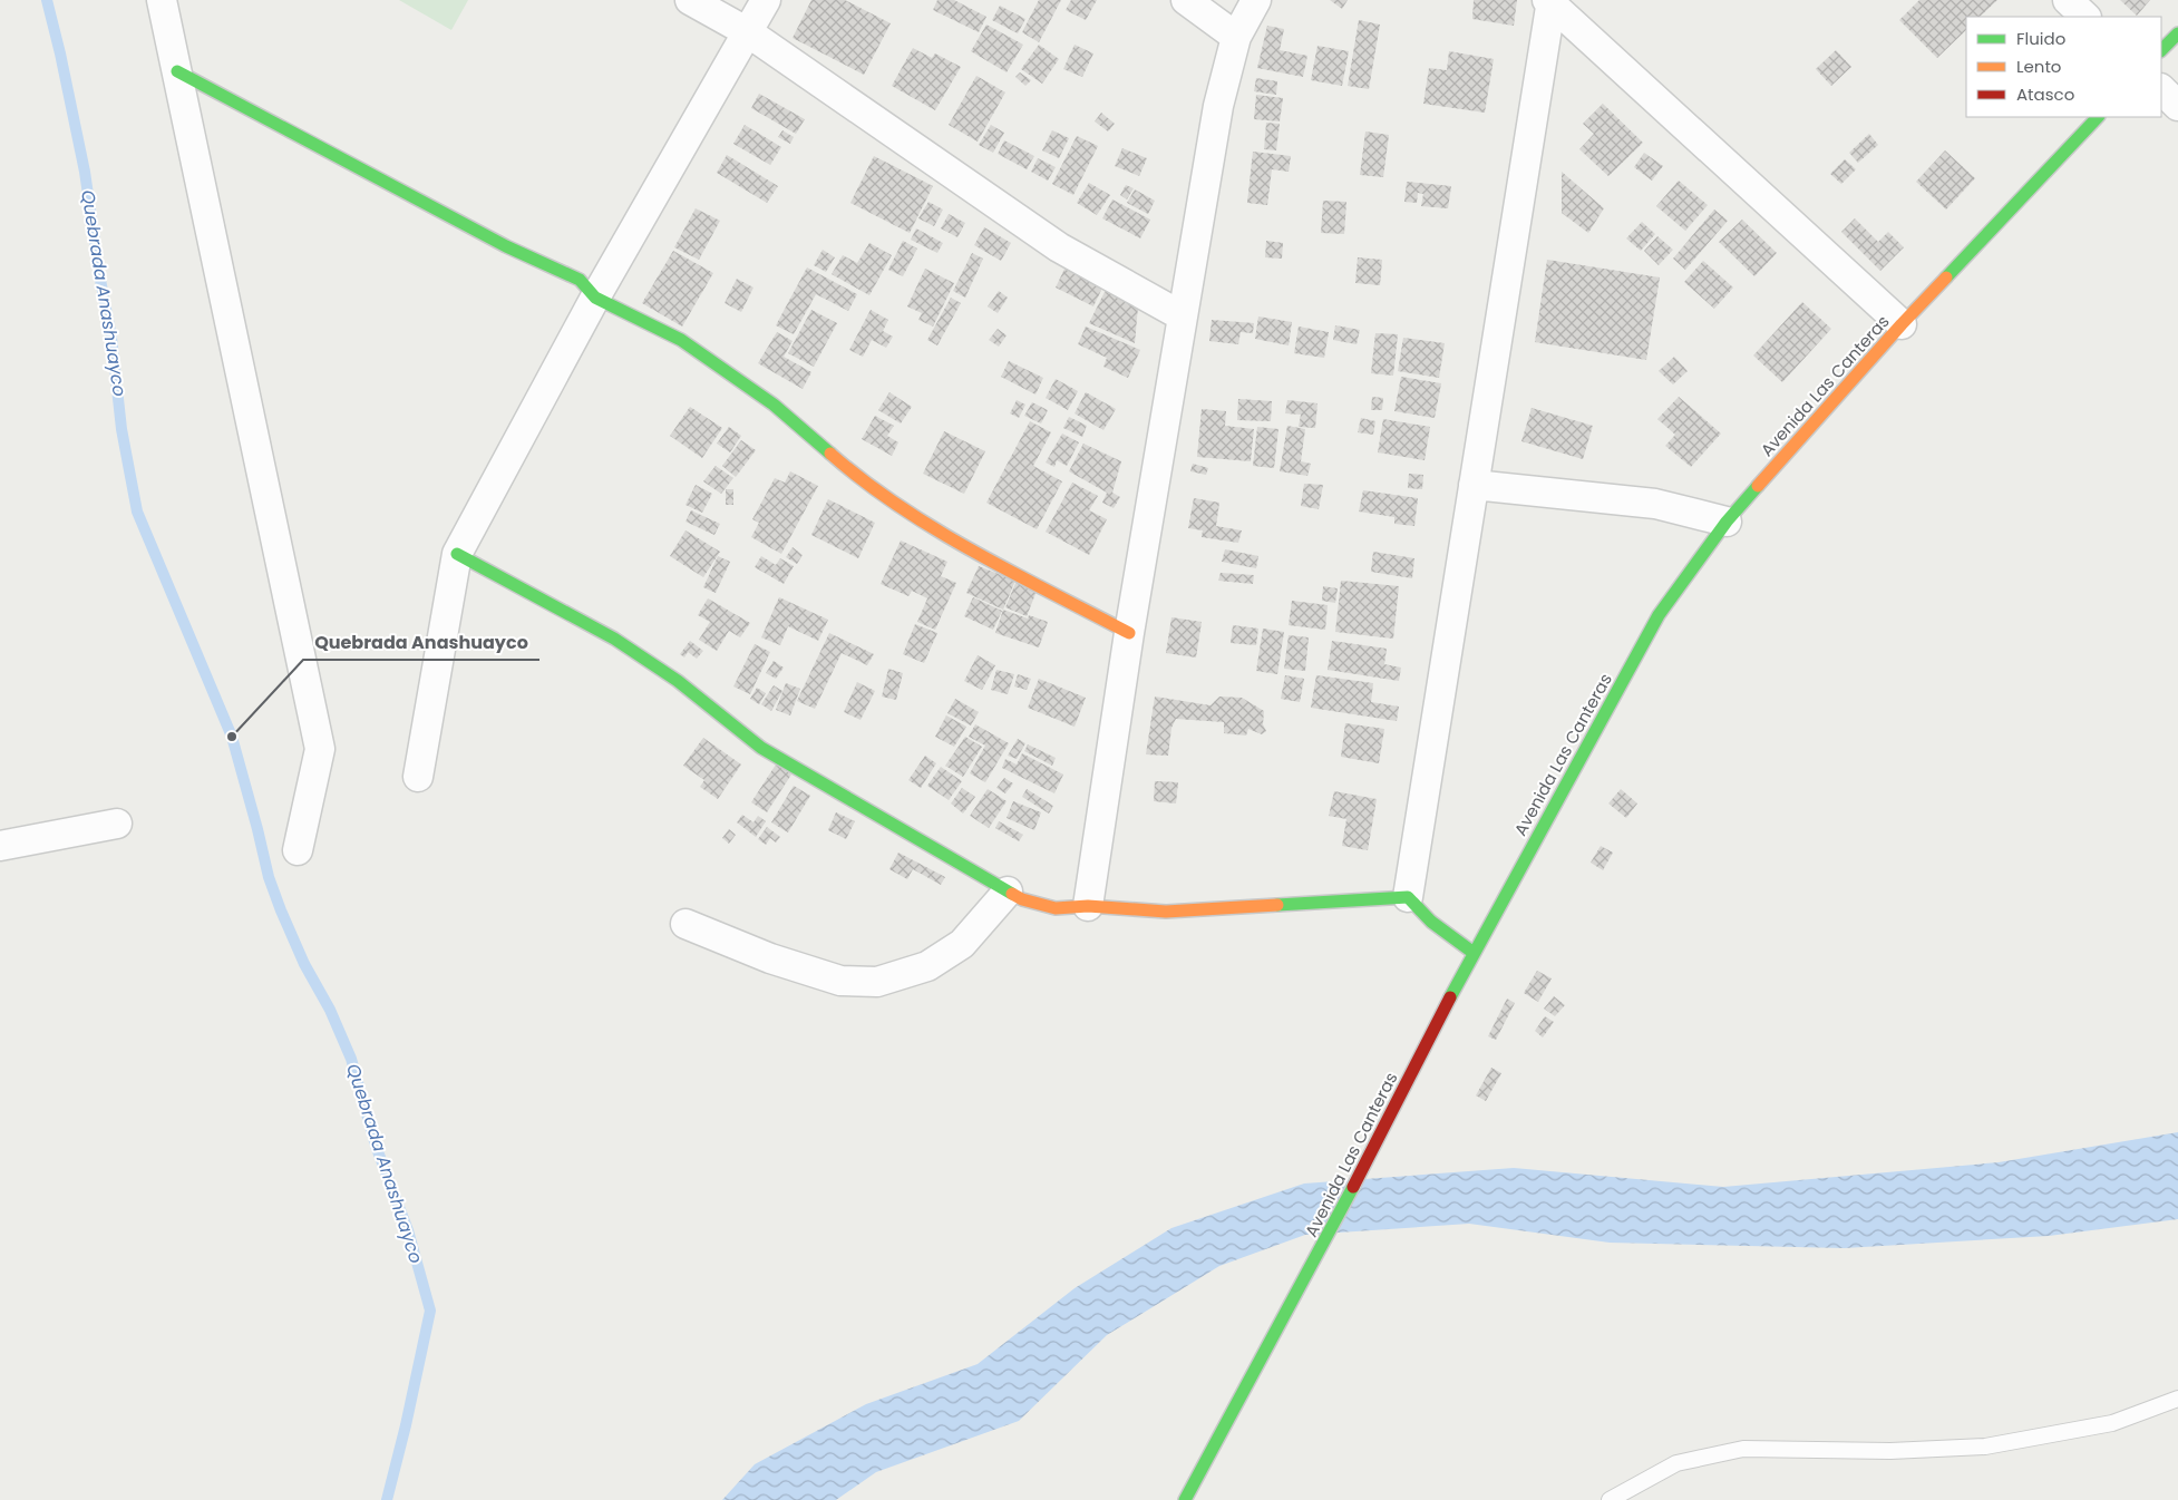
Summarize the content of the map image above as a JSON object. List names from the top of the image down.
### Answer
{
  "streets": {
    "street": ["Avenida Las Canteras"]
  },
  "water": ["Quebrada Anashuayco"],
  "places": ["Quebrada Anashuayco"],
  "legend": ["Fluido", "Lento", "Atasco"]
}
